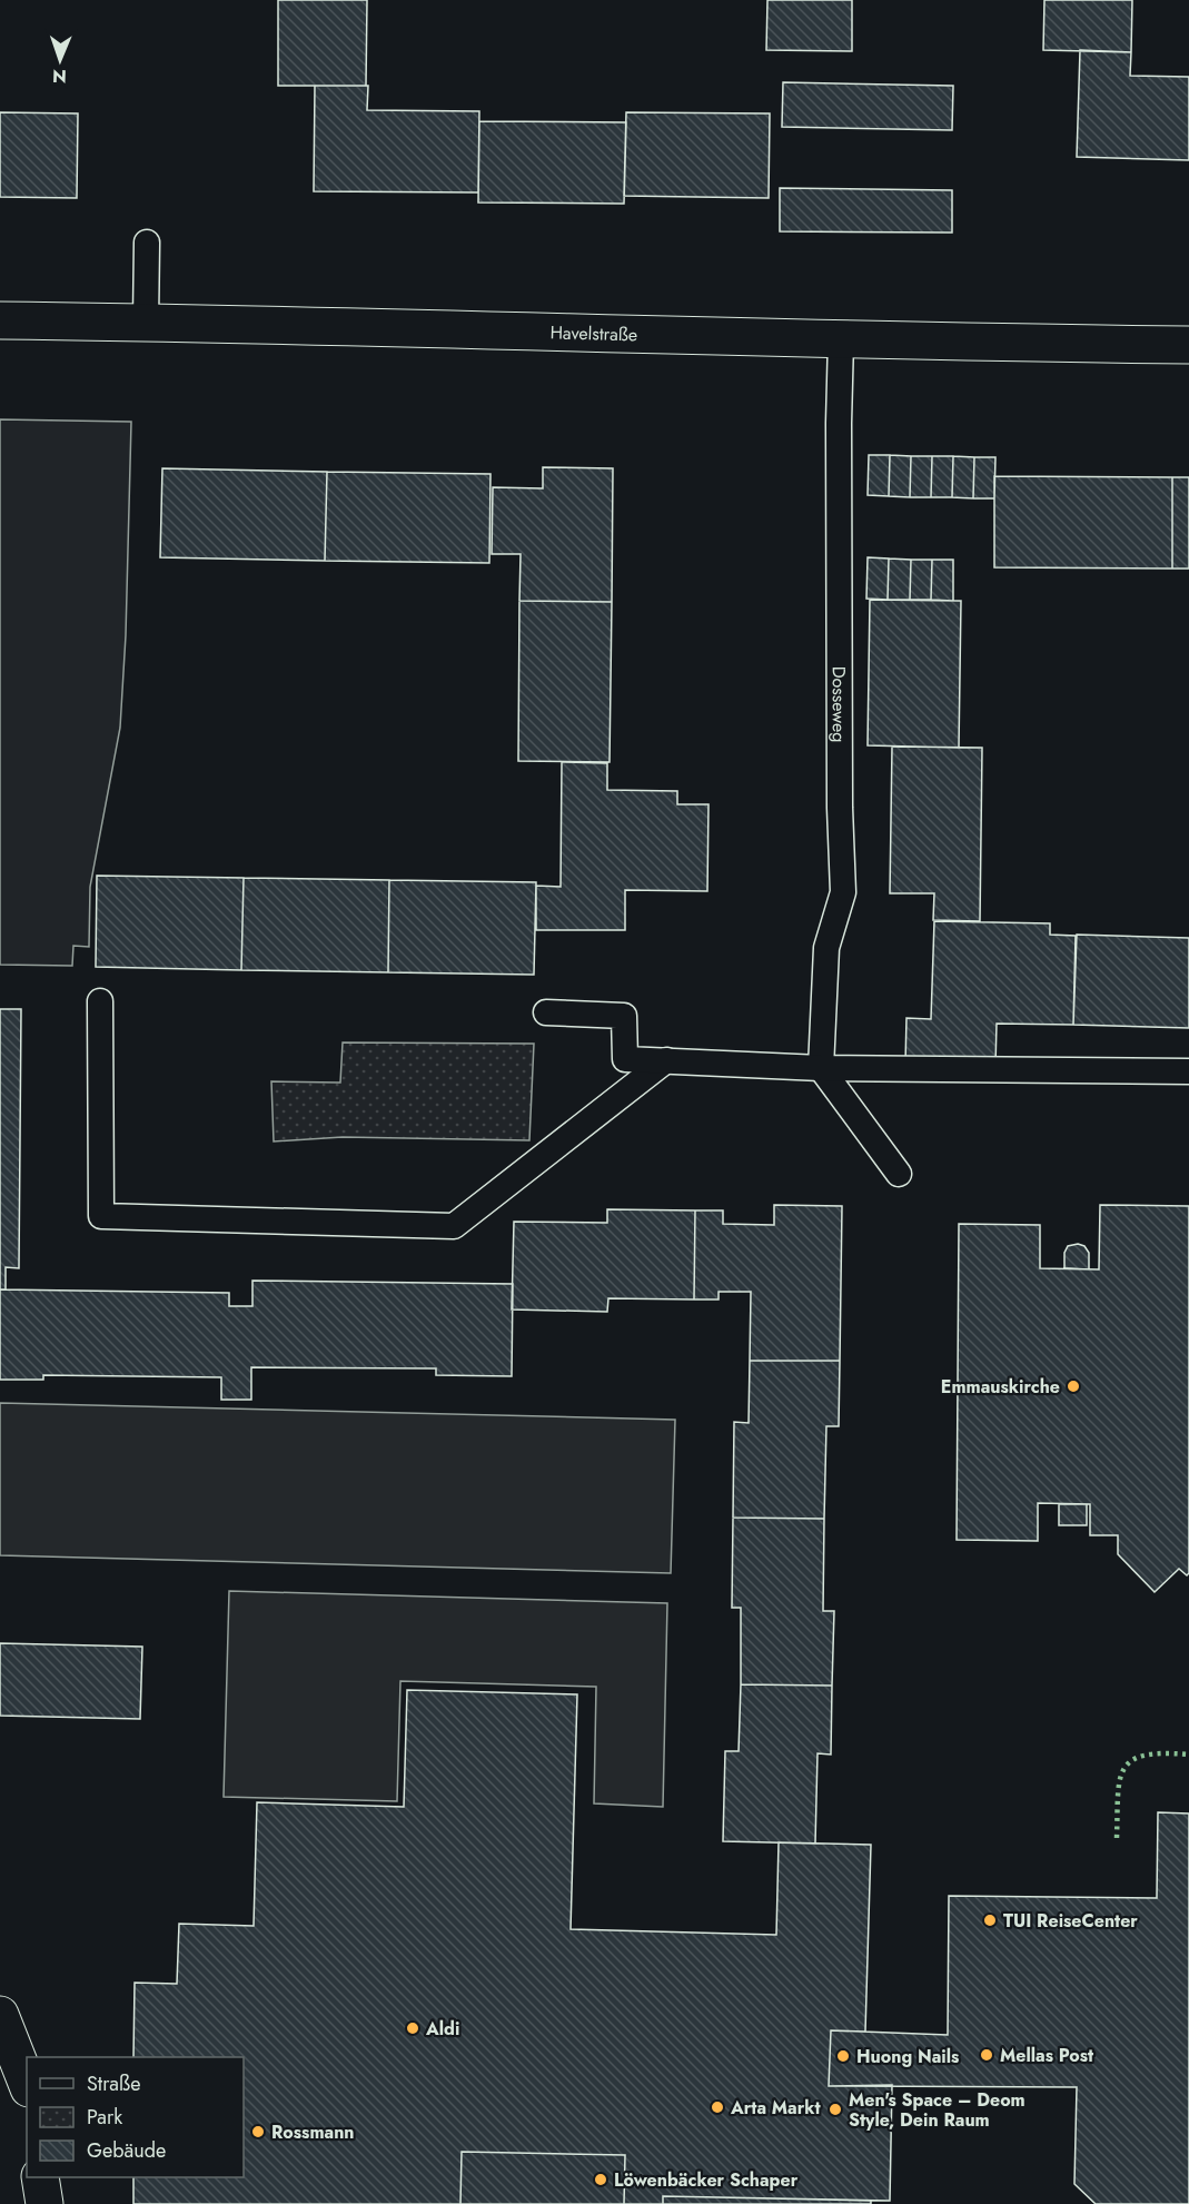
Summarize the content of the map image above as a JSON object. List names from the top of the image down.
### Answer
{
  "streets": {
    "street": ["Havelstraße"],
    "lane": ["Dosseweg"]
  },
  "crossings": [
    ["Havelstraße", "Dosseweg"]
  ],
  "places": [
    "Emmauskirche",
    "TUI ReiseCenter",
    "Aldi",
    "Mellas Post",
    "Huong Nails",
    "Arta Markt",
    "Men's Space – Deom Style, Dein Raum",
    "Rossmann",
    "Löwenbäcker Schaper"
  ],
  "legend": ["Straße", "Park", "Gebäude"],
  "north": "bottom"
}
